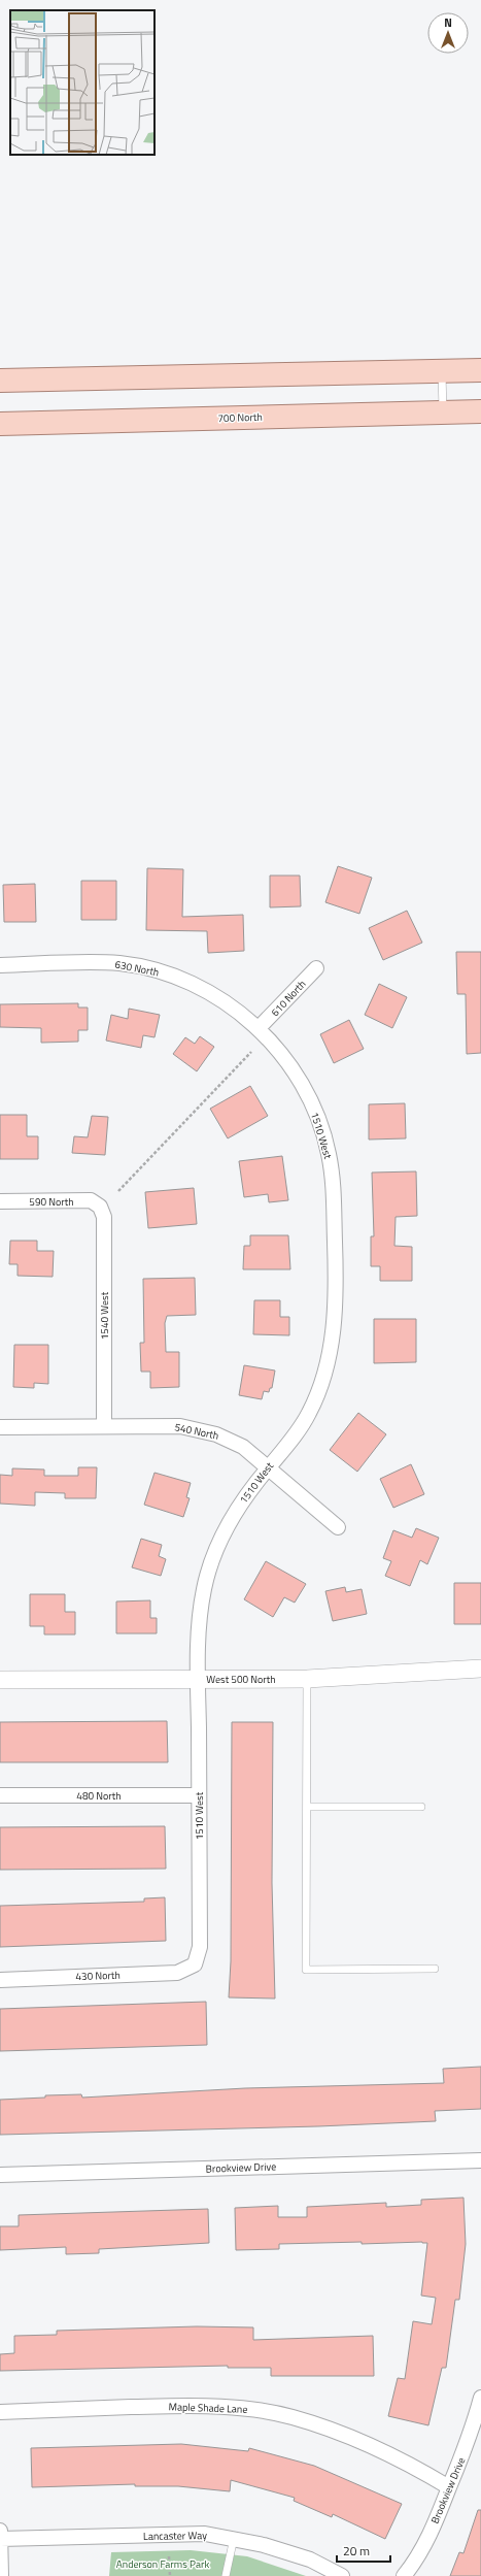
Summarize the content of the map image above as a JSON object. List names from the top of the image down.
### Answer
{
  "streets": {
    "main road": ["700 North"],
    "street": [
      "630 North",
      "610 North",
      "1510 West",
      "590 North",
      "1540 West",
      "540 North",
      "West 500 North",
      "480 North",
      "430 North",
      "Brookview Drive",
      "Maple Shade Lane",
      "Lancaster Way"
    ]
  },
  "crossings": [
    ["630 North", "610 North"],
    ["630 North", "1510 West"],
    ["610 North", "1510 West"],
    ["1510 West", "540 North"],
    ["1510 West", "West 500 North"],
    ["1510 West", "480 North"],
    ["1510 West", "430 North"],
    ["590 North", "1540 West"],
    ["1540 West", "540 North"],
    ["Brookview Drive", "Maple Shade Lane"]
  ],
  "parks": ["Anderson Farms Park"],
  "scale_bar": "20 m",
  "north": "top"
}
